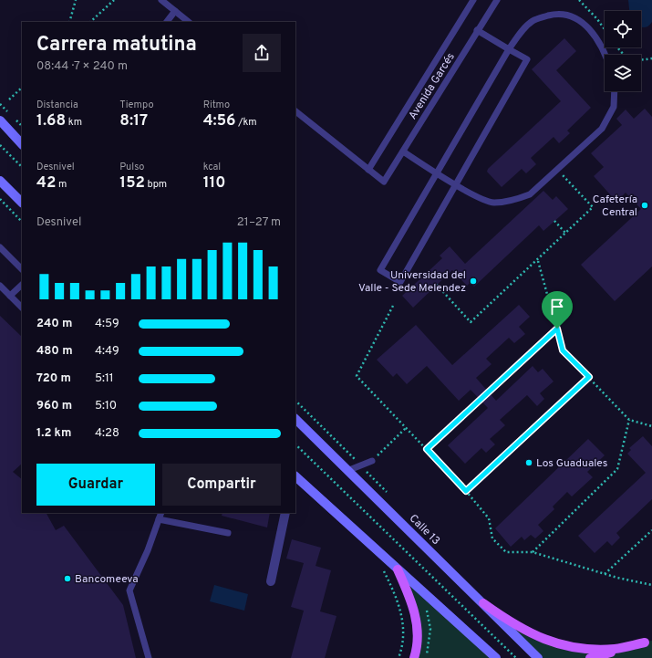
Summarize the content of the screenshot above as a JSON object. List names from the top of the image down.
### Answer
{
  "streets": {
    "main road": ["Calle 13"],
    "lane": ["Avenida Garcés"]
  },
  "places": [
    "Cafetería Central",
    "Universidad del Valle - Sede Melendez",
    "Los Guaduales",
    "Bancomeeva"
  ],
  "page": {
    "heading": ["Carrera matutina", "08:44 · 7 × 240 m"],
    "stats": [
      ["Distancia", "1.68 km"],
      ["Tiempo", "8:17"],
      ["Ritmo", "4:56 /km"],
      ["Desnivel", "42 m"],
      ["Pulso", "152 bpm"],
      ["kcal", "110"]
    ],
    "chart": ["Desnivel", "21–27 m"],
    "list": [
      {
        "name": "240 m",
        "note": "4:59"
      },
      {
        "name": "480 m",
        "note": "4:49"
      },
      {
        "name": "720 m",
        "note": "5:11"
      },
      {
        "name": "960 m",
        "note": "5:10"
      },
      {
        "name": "1.2 km",
        "note": "4:28"
      }
    ],
    "buttons": ["Guardar", "Compartir"]
  }
}
